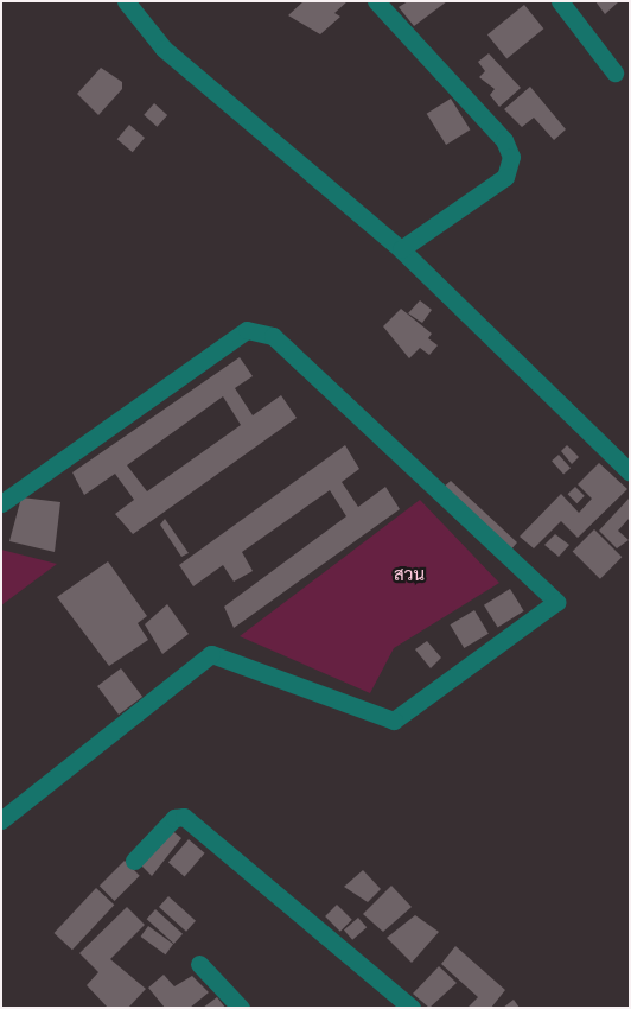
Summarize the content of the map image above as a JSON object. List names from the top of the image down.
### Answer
{
  "parks": ["สวน"]
}
